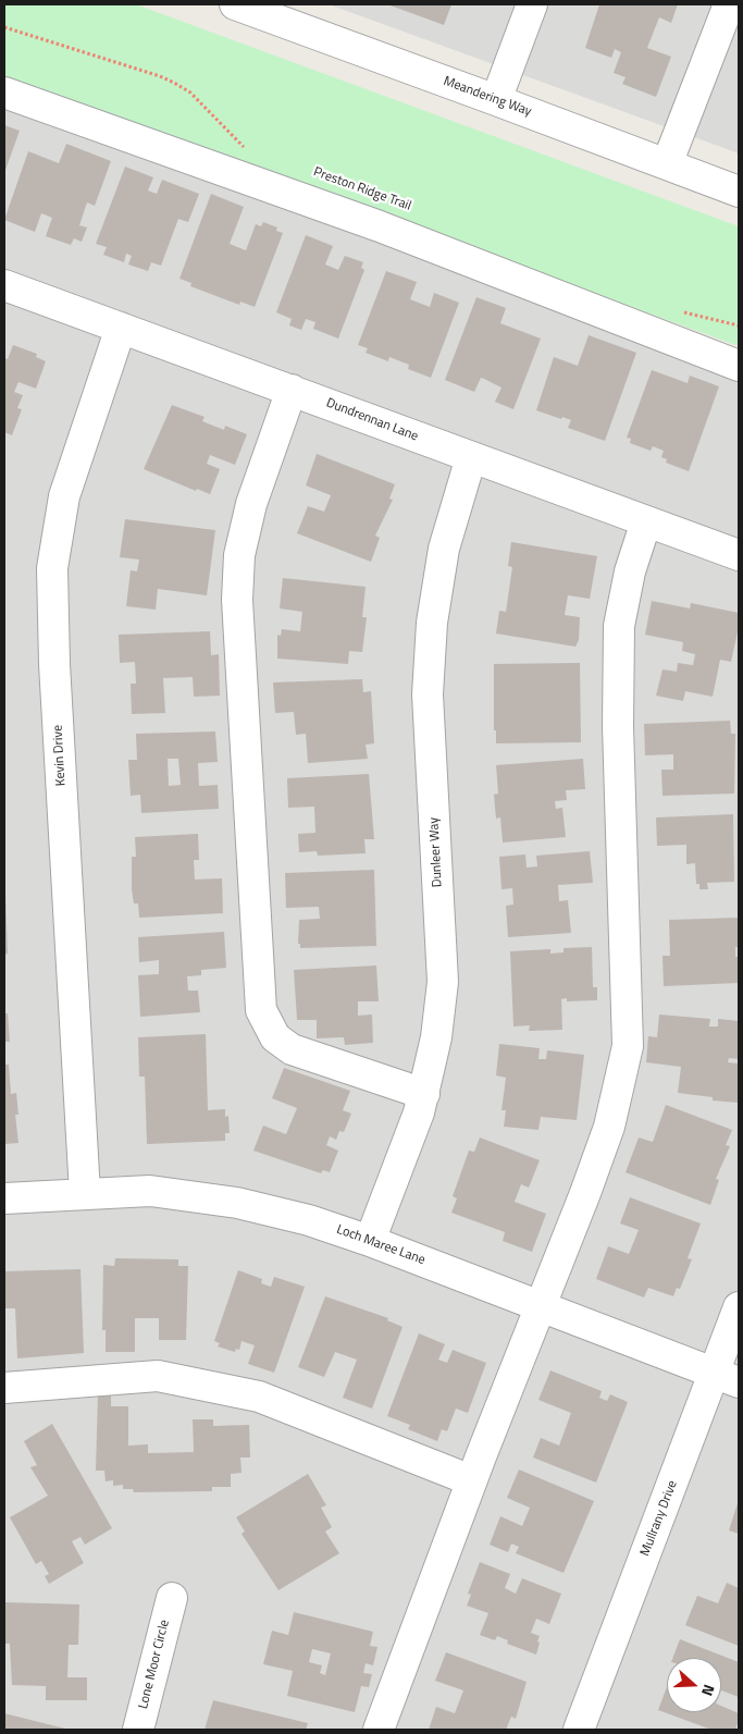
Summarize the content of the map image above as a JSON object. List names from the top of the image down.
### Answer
{
  "streets": {
    "street": [
      "Meandering Way",
      "Dundrennan Lane",
      "Kevin Drive",
      "Dunleer Way",
      "Loch Maree Lane",
      "Mullrany Drive",
      "Lone Moor Circle"
    ]
  },
  "crossings": [
    ["Dundrennan Lane", "Kevin Drive"],
    ["Dundrennan Lane", "Dunleer Way"],
    ["Kevin Drive", "Loch Maree Lane"],
    ["Dunleer Way", "Loch Maree Lane"],
    ["Loch Maree Lane", "Mullrany Drive"]
  ],
  "north": "right"
}
